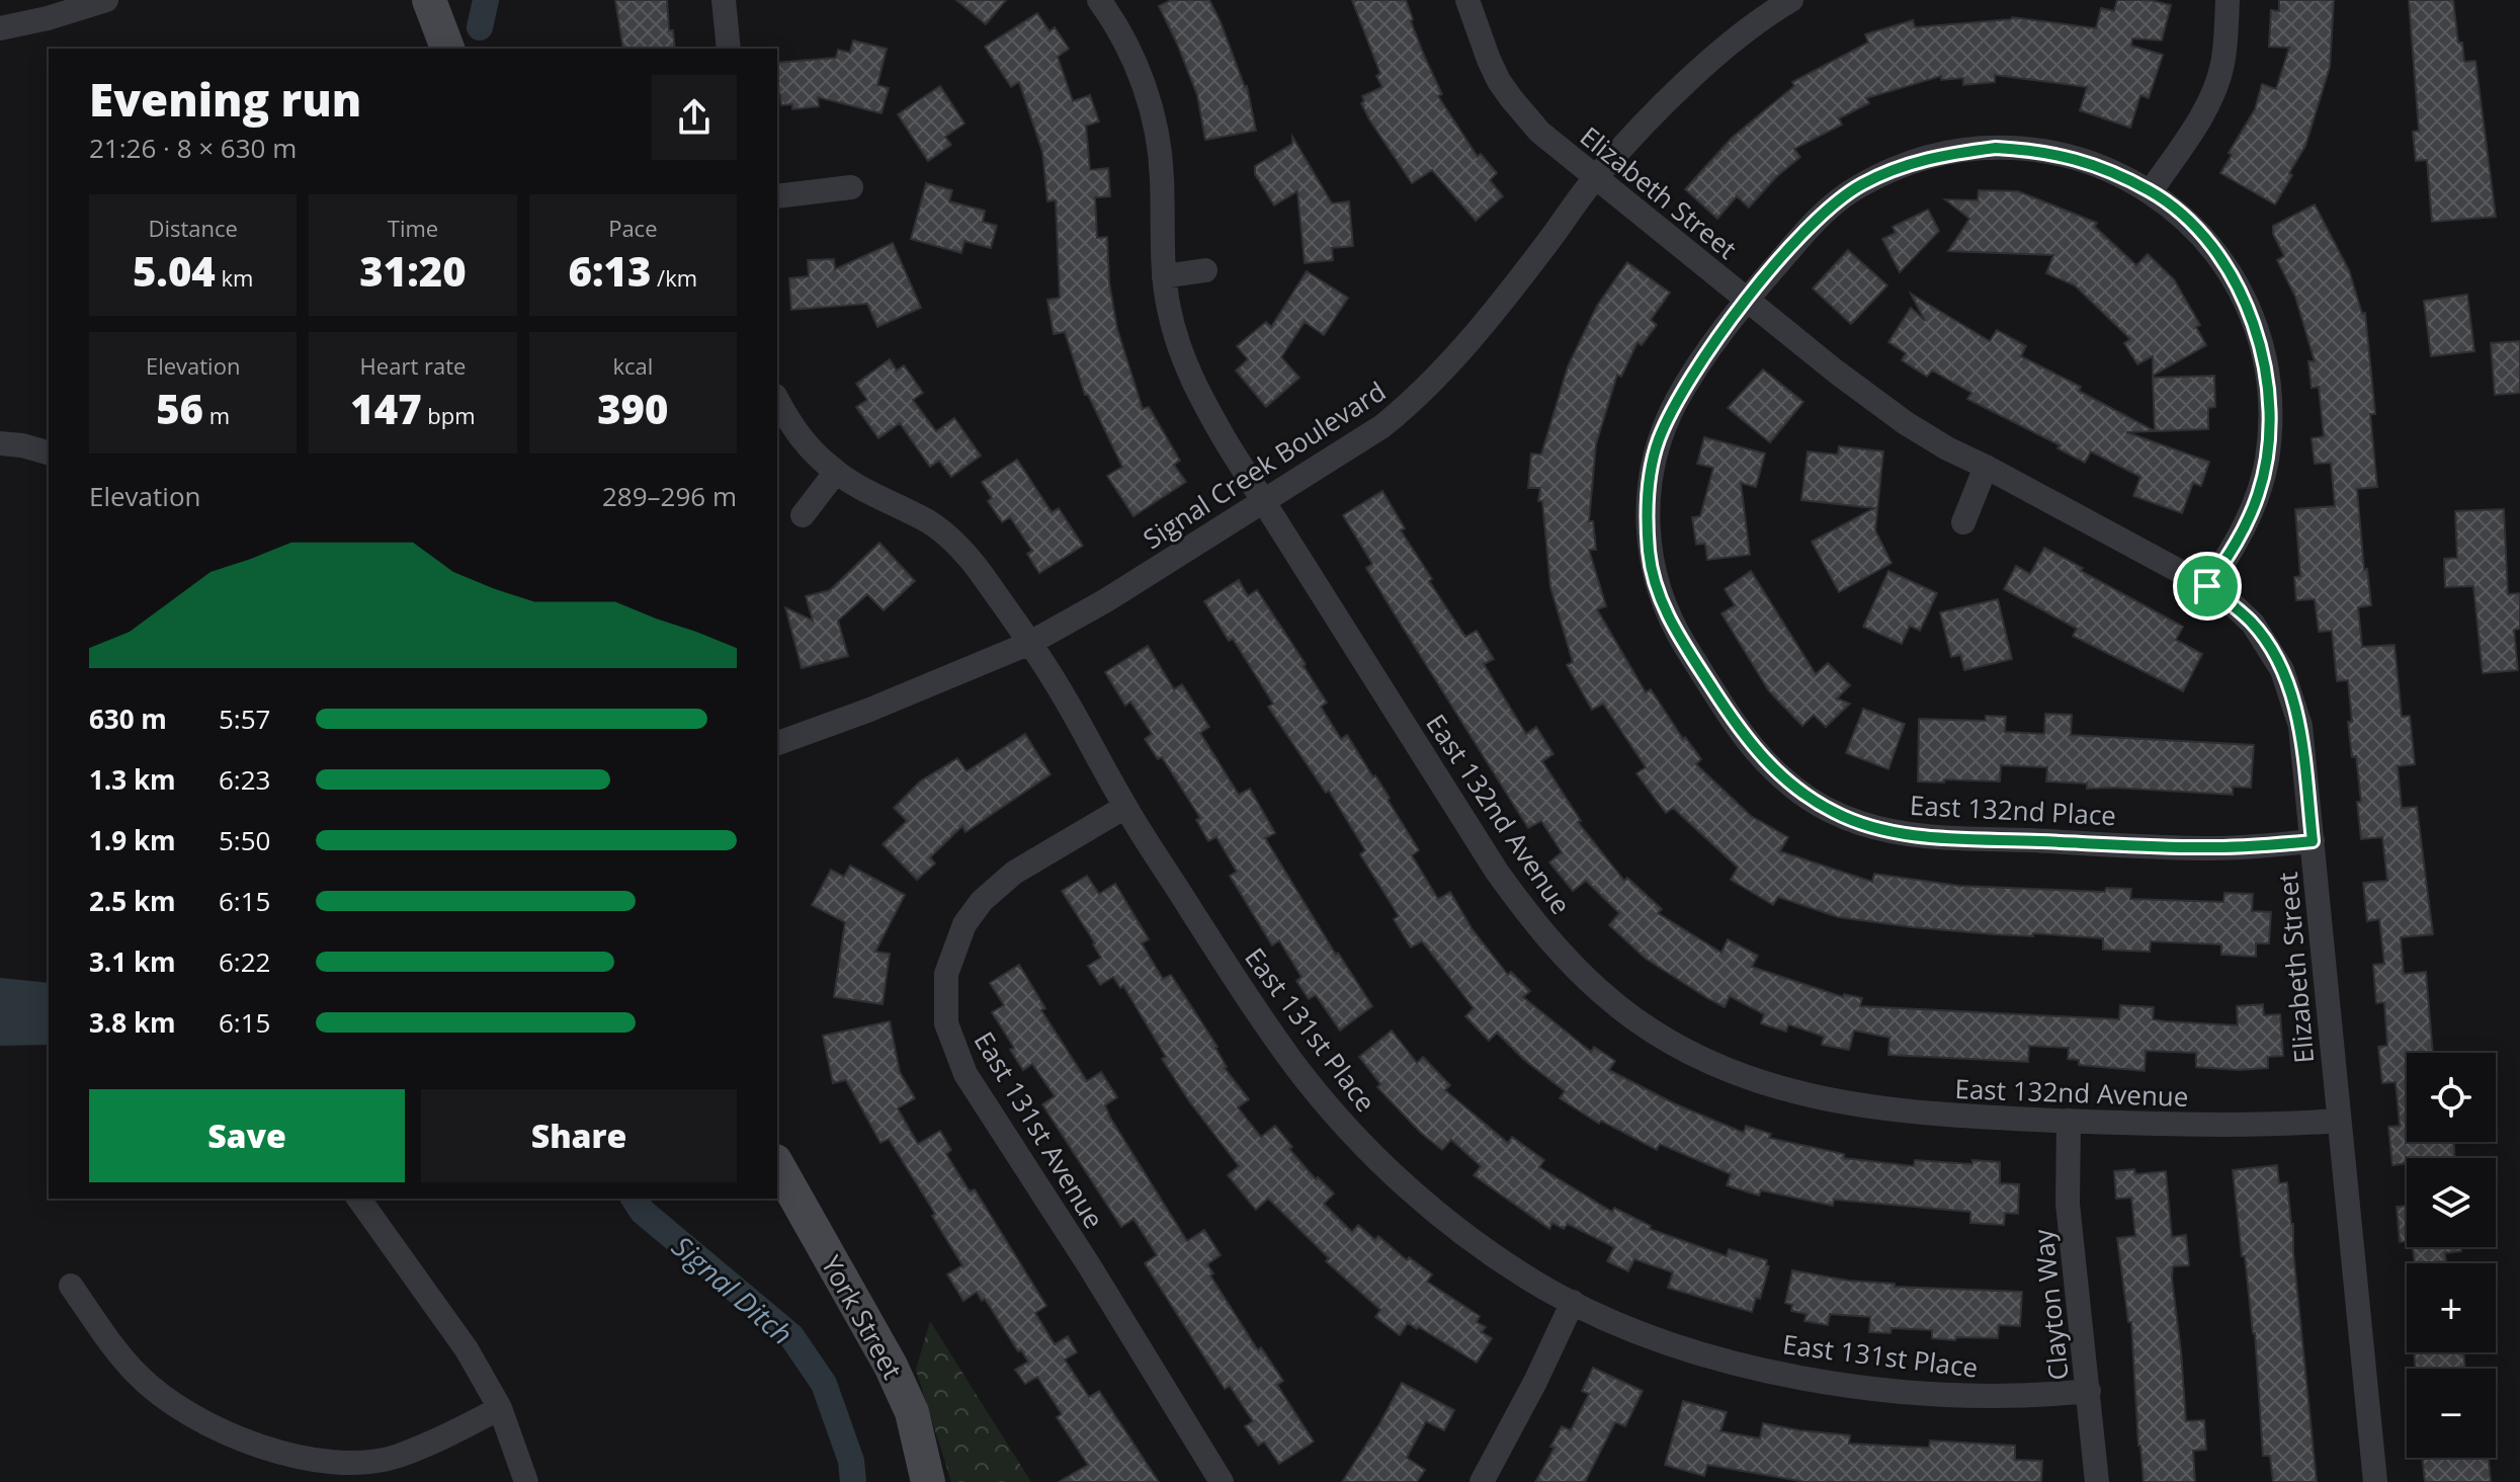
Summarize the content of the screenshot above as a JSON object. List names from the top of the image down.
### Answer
{
  "streets": {
    "street": [
      "Elizabeth Street",
      "Signal Creek Boulevard",
      "East 132nd Place",
      "East 132nd Avenue",
      "East 131st Place",
      "East 131st Avenue",
      "Clayton Way",
      "York Street"
    ]
  },
  "crossings": [
    ["Elizabeth Street", "Signal Creek Boulevard"],
    ["Elizabeth Street", "East 132nd Place"],
    ["Elizabeth Street", "East 132nd Avenue"],
    ["Signal Creek Boulevard", "East 132nd Avenue"],
    ["Signal Creek Boulevard", "East 131st Place"],
    ["East 132nd Avenue", "Clayton Way"],
    ["East 131st Place", "East 131st Avenue"],
    ["East 131st Place", "Clayton Way"]
  ],
  "water": ["Signal Ditch"],
  "page": {
    "heading": ["Evening run", "21:26 · 8 × 630 m"],
    "stats": [
      ["Distance", "5.04 km"],
      ["Time", "31:20"],
      ["Pace", "6:13 /km"],
      ["Elevation", "56 m"],
      ["Heart rate", "147 bpm"],
      ["kcal", "390"]
    ],
    "chart": ["Elevation", "289–296 m"],
    "list": [
      {
        "name": "630 m",
        "note": "5:57"
      },
      {
        "name": "1.3 km",
        "note": "6:23"
      },
      {
        "name": "1.9 km",
        "note": "5:50"
      },
      {
        "name": "2.5 km",
        "note": "6:15"
      },
      {
        "name": "3.1 km",
        "note": "6:22"
      },
      {
        "name": "3.8 km",
        "note": "6:15"
      }
    ],
    "map_buttons": ["+", "−"],
    "buttons": ["Save", "Share"]
  }
}
